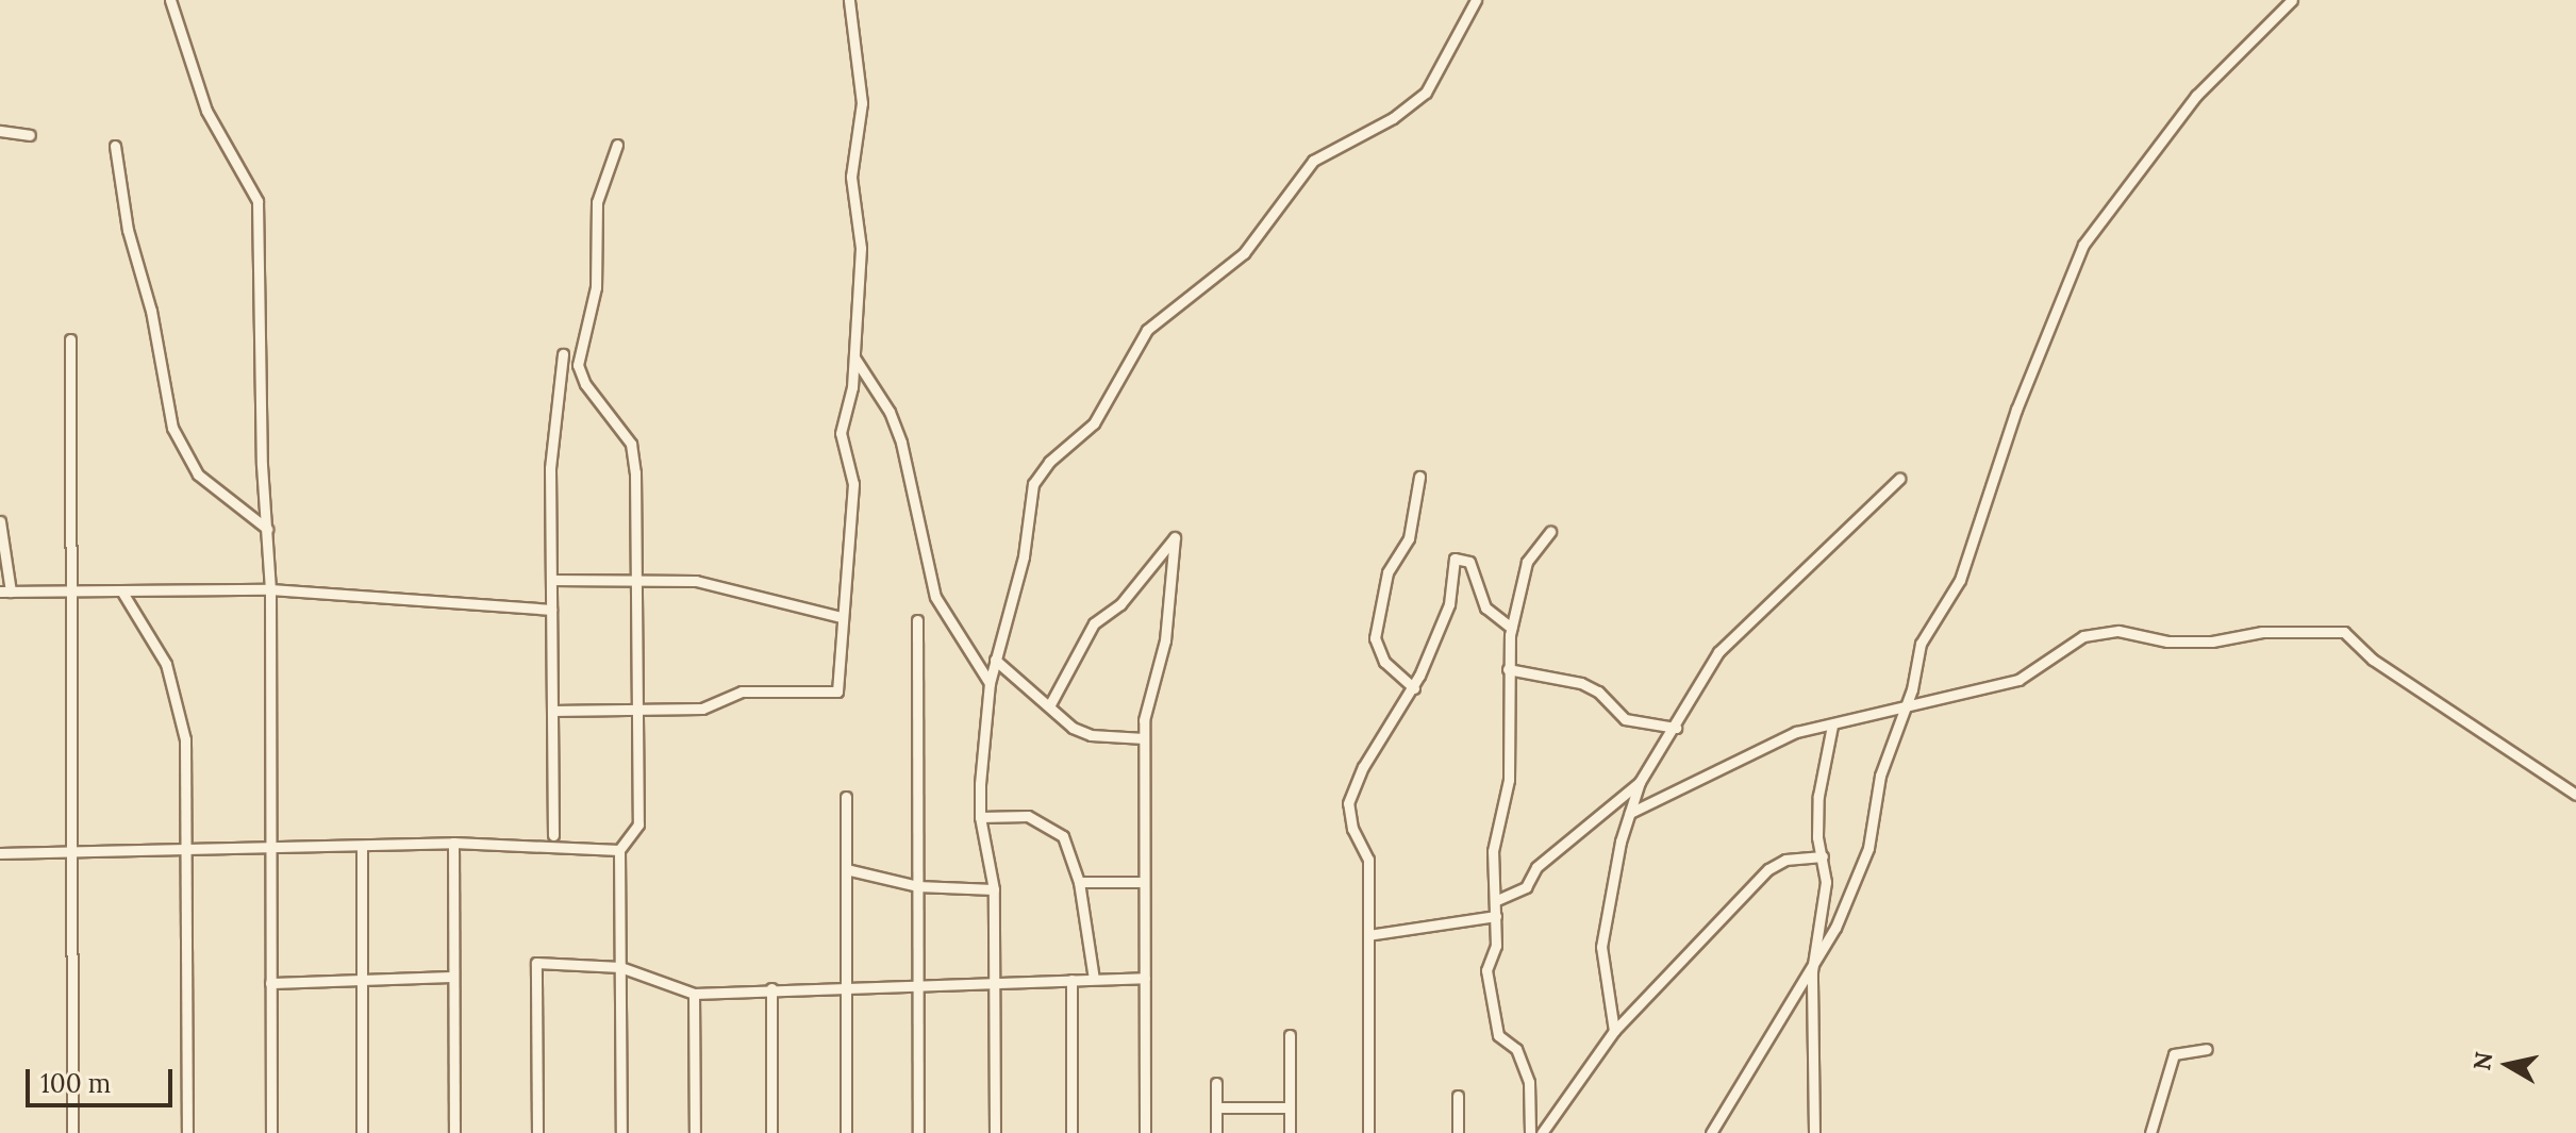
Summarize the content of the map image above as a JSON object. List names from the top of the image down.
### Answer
{
  "scale_bar": "100 m",
  "north": "left"
}
